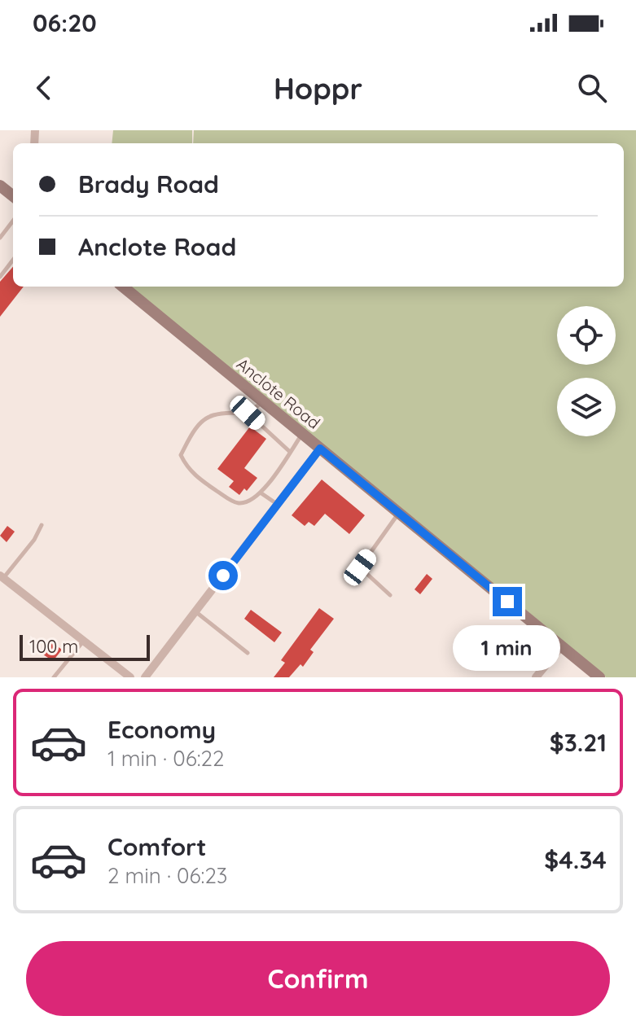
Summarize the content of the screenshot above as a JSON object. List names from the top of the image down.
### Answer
{
  "streets": {
    "street": ["Anclote Road"]
  },
  "scale_bar": "100 m",
  "page": {
    "status": "06:20",
    "header": "Hoppr",
    "banner": ["Brady Road", "Anclote Road"],
    "bubble": "1 min",
    "scale": "100 m",
    "list": [
      {
        "name": "Economy",
        "note": "1 min · 06:22",
        "value": "$3.21"
      },
      {
        "name": "Comfort",
        "note": "2 min · 06:23",
        "value": "$4.34"
      }
    ],
    "buttons": "Confirm"
  }
}
